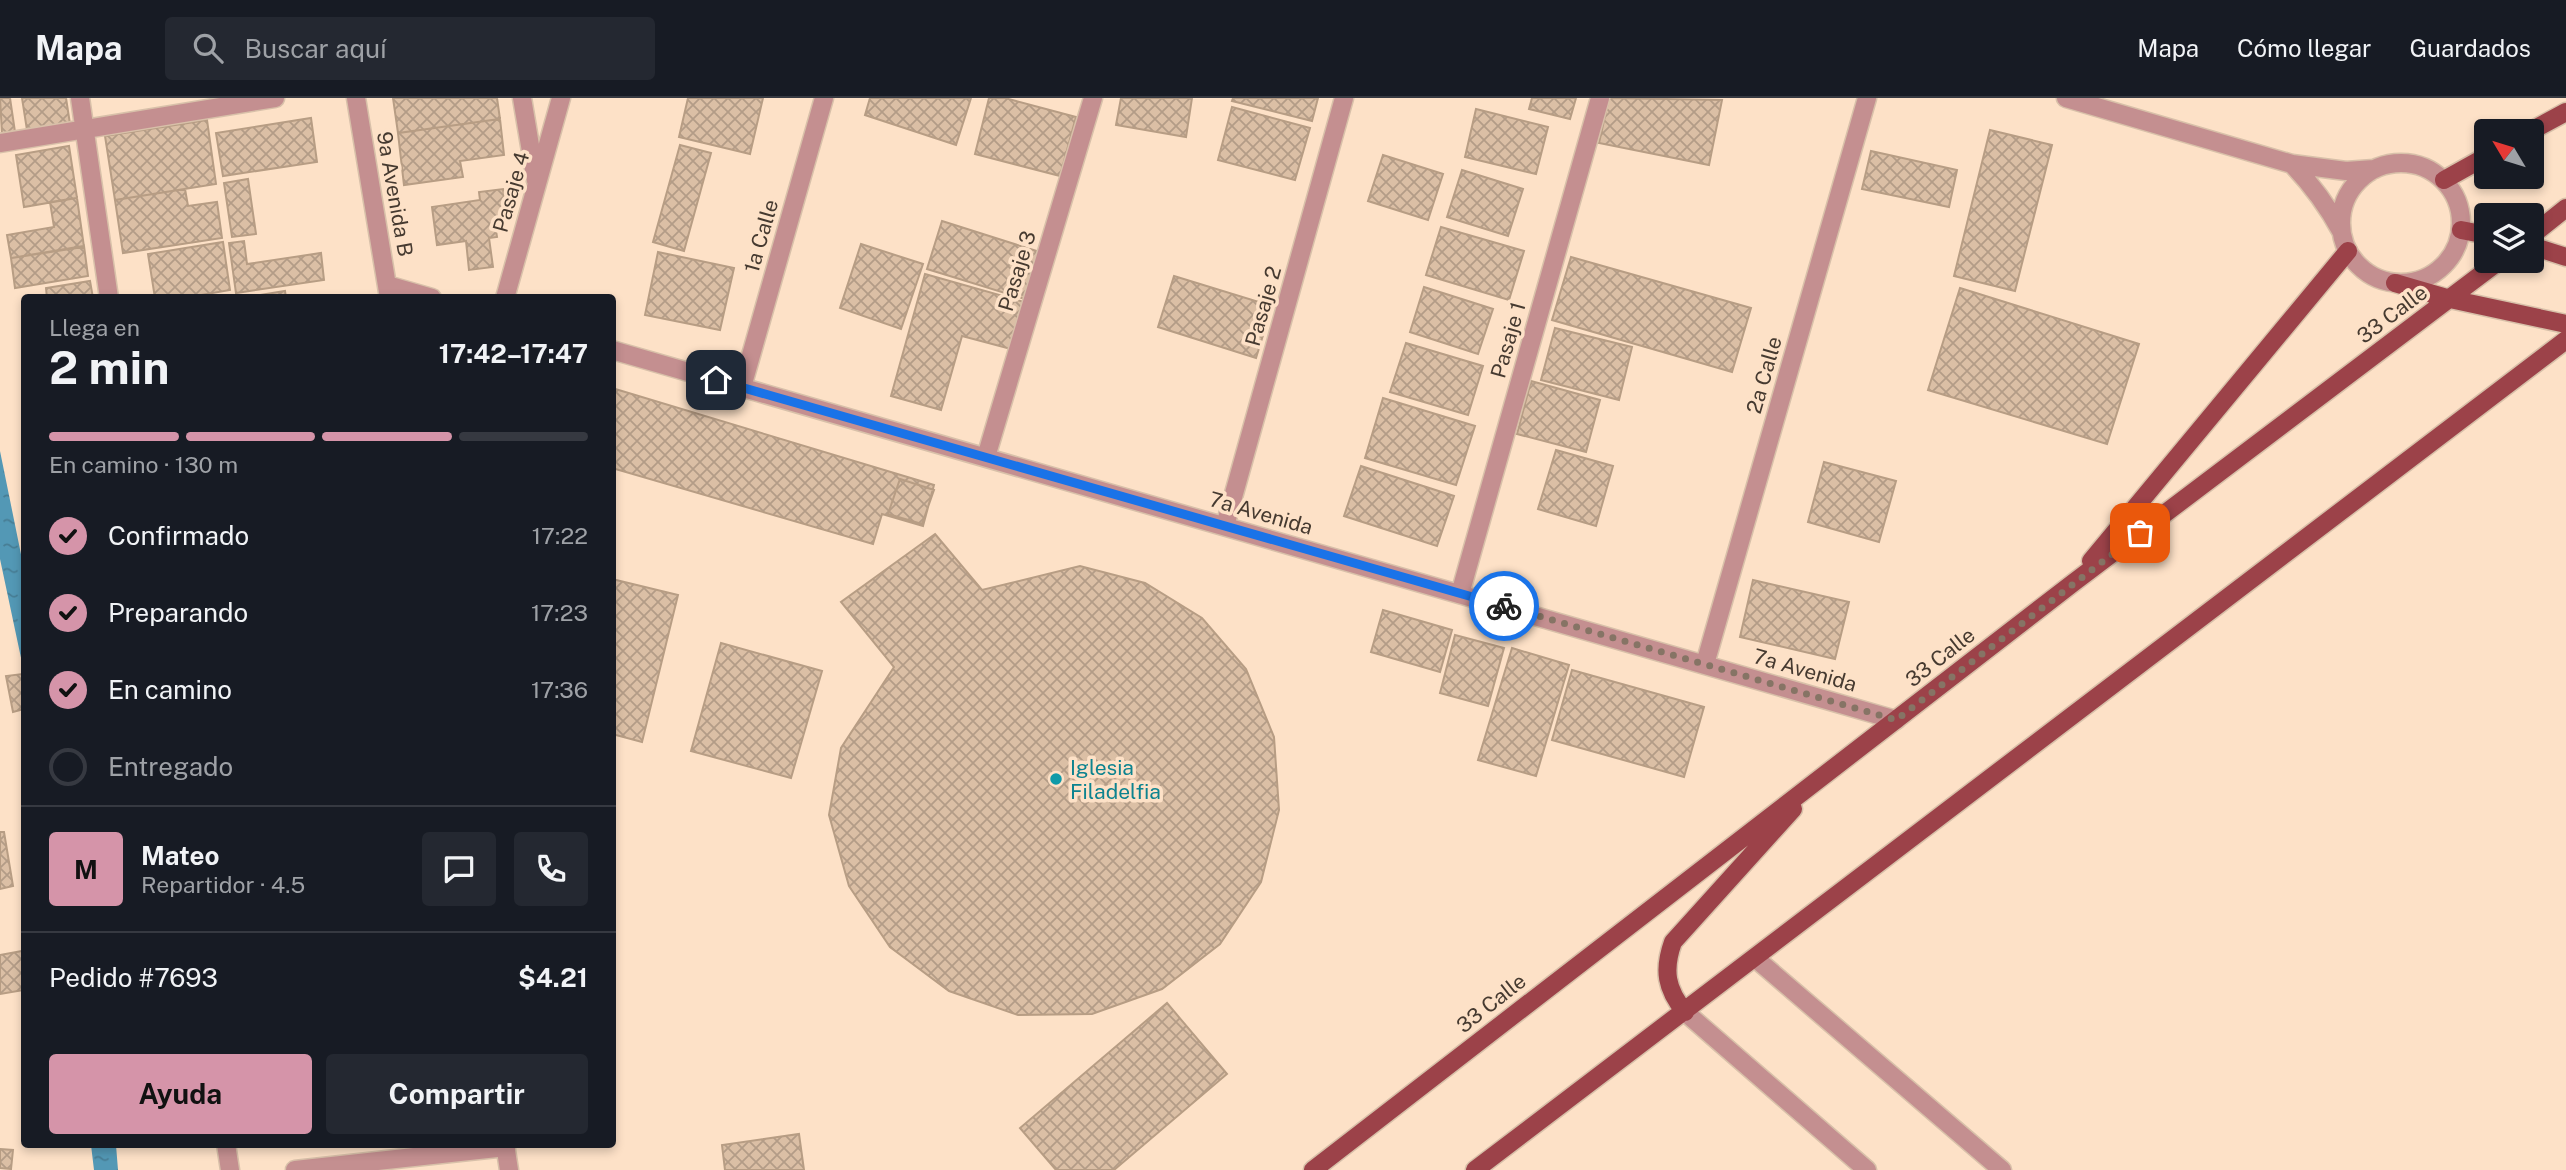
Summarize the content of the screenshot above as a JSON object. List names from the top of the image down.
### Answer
{
  "streets": {
    "main road": ["33 Calle"],
    "street": [
      "Pasaje 4",
      "9a Avenida B",
      "1a Calle",
      "Pasaje 3",
      "Pasaje 2",
      "Pasaje 1",
      "2a Calle",
      "7a Avenida"
    ]
  },
  "crossings": [
    ["1a Calle", "7a Avenida"],
    ["Pasaje 3", "7a Avenida"],
    ["Pasaje 2", "7a Avenida"],
    ["33 Calle", "7a Avenida"],
    ["Pasaje 1", "7a Avenida"],
    ["2a Calle", "7a Avenida"]
  ],
  "places": ["Iglesia Filadelfia"],
  "north": "top left",
  "page": {
    "header": "Mapa",
    "search": "Buscar aquí",
    "nav": ["Mapa", "Cómo llegar", "Guardados"],
    "heading": ["2 min", "Llega en", "17:42–17:47"],
    "panel": [
      "Mateo",
      "Repartidor · 4.5",
      "Pedido #7693",
      "$4.21"
    ],
    "bar": "En camino · 130 m",
    "list": [
      ["Confirmado", "17:22"],
      ["Preparando", "17:23"],
      ["En camino", "17:36"],
      "Entregado"
    ],
    "round": "M",
    "buttons": ["Ayuda", "Compartir"]
  }
}
